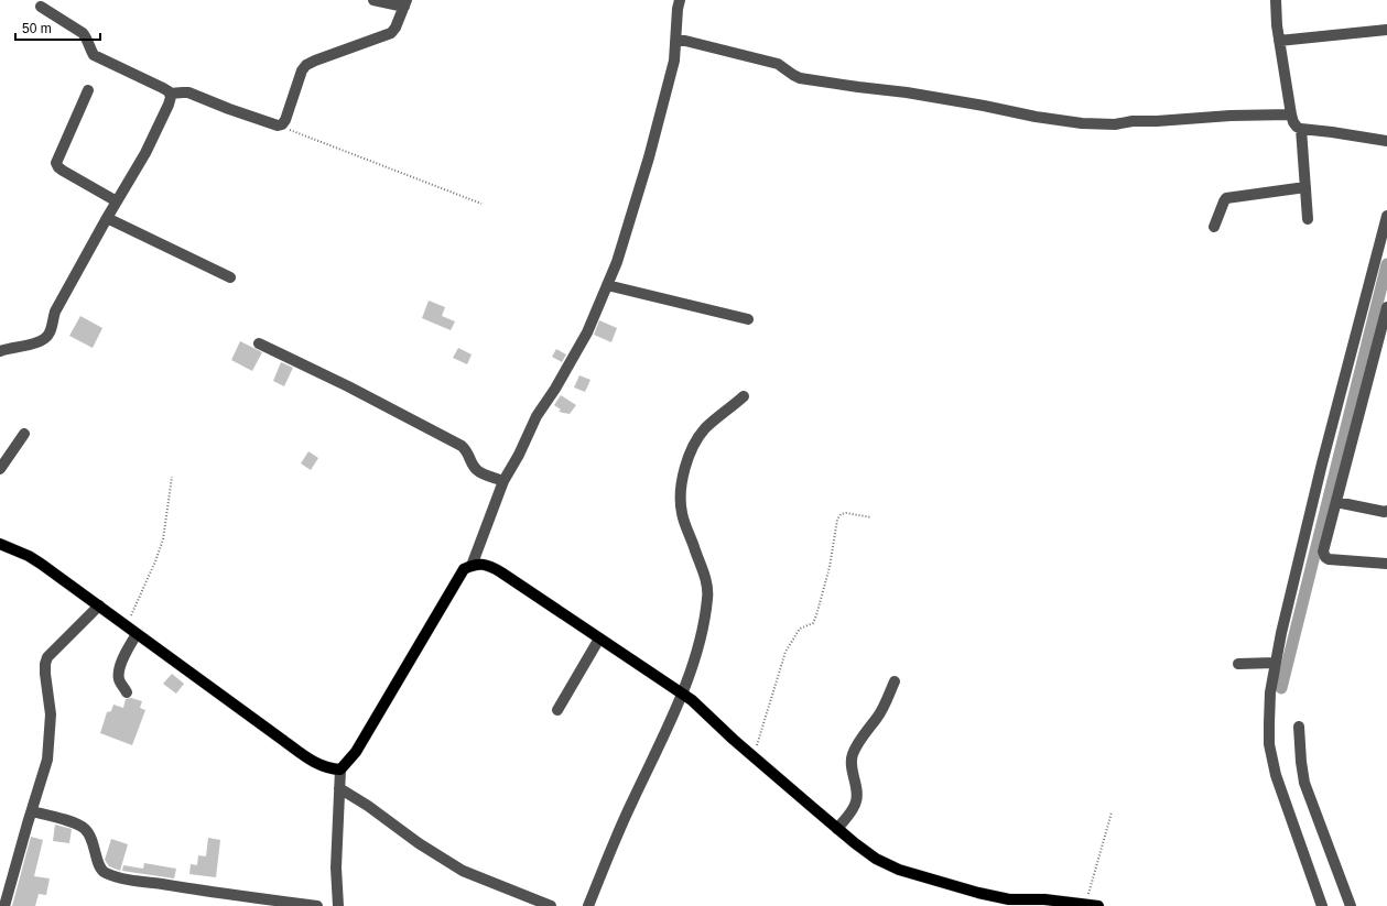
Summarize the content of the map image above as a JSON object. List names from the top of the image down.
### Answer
{
  "scale_bar": "50 m"
}
